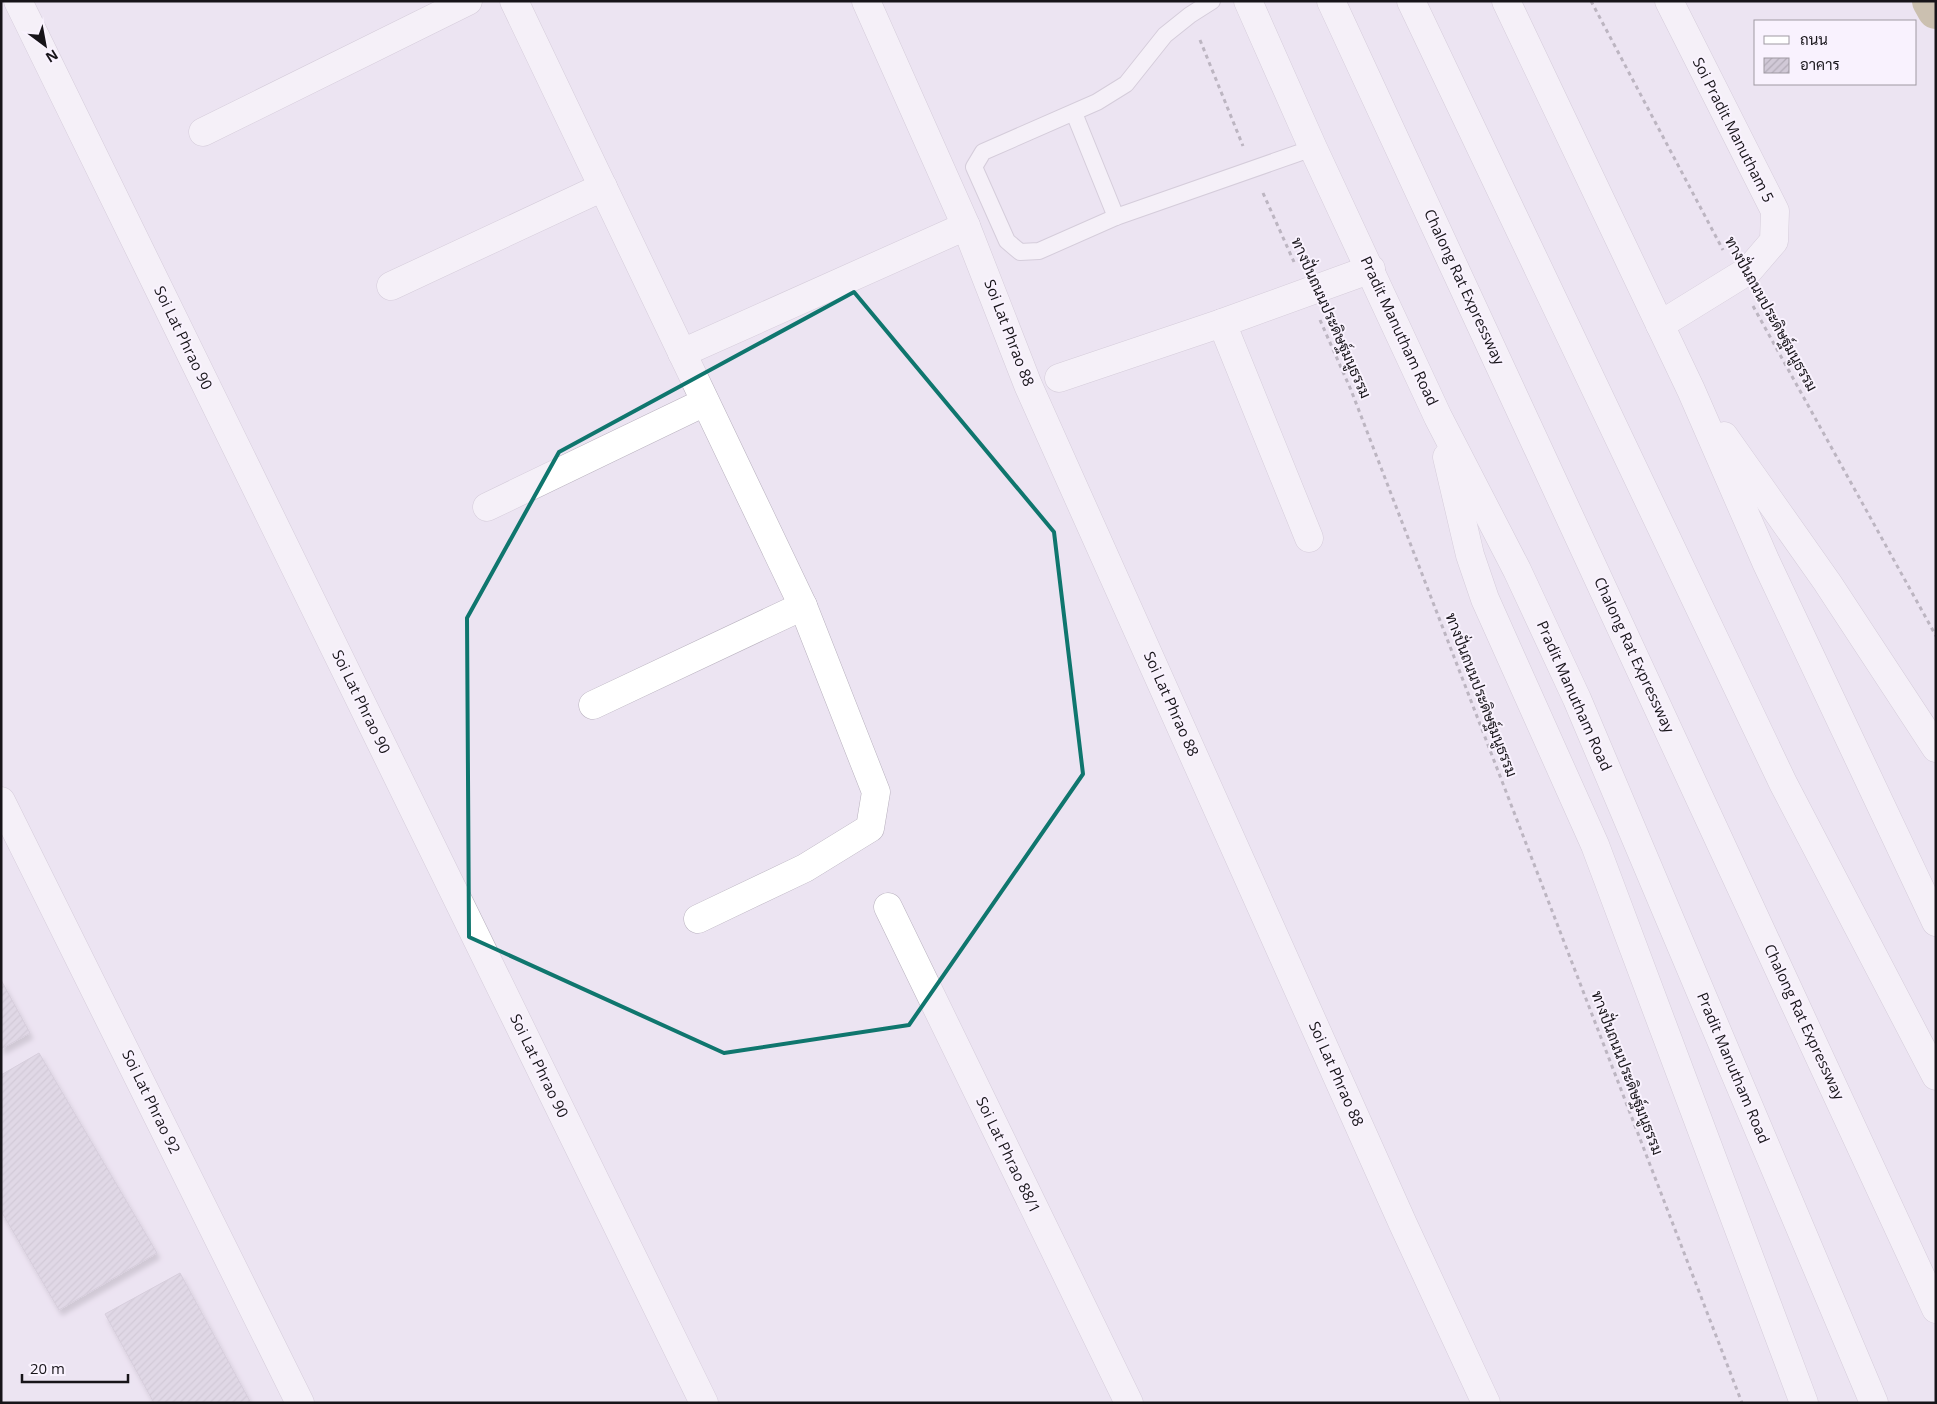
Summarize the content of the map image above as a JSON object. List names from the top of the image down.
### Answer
{
  "streets": {
    "main road": [
      "Soi Pradit Manutham 5",
      "Chalong Rat Expressway",
      "Pradit Manutham Road",
      "Soi Lat Phrao 88",
      "Soi Lat Phrao 90",
      "Soi Lat Phrao 92",
      "Soi Lat Phrao 88/1"
    ],
    "path": ["ทางปั่นถนนประดิษฐ์มนูธรรม"]
  },
  "crossings": [
    ["Soi Pradit Manutham 5", "ทางปั่นถนนประดิษฐ์มนูธรรม"]
  ],
  "legend": ["ถนน", "อาคาร"],
  "scale_bar": "20 m",
  "north": "bottom right"
}
